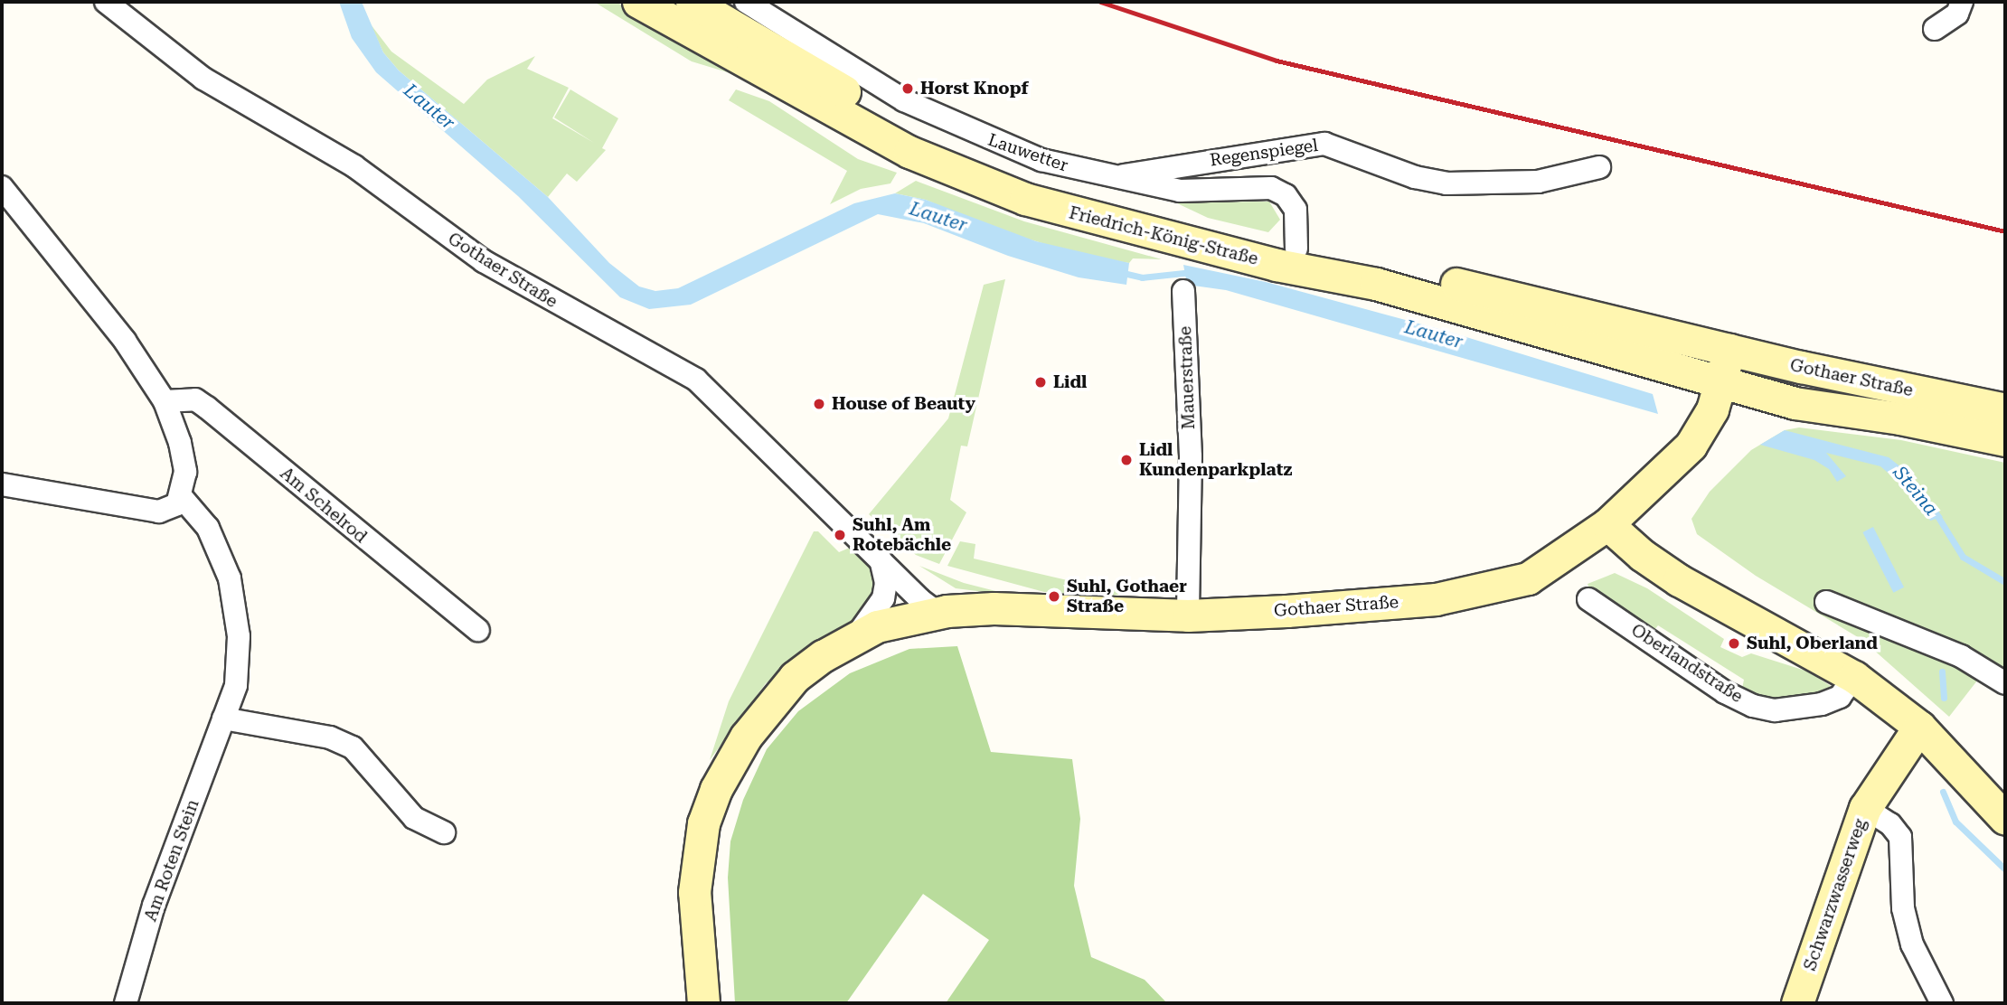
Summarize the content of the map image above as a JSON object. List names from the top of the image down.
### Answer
{
  "streets": {
    "main road": ["Friedrich-König-Straße", "Gothaer Straße", "Schwarzwasserweg"],
    "street": [
      "Lauwetter",
      "Regenspiegel",
      "Mauerstraße",
      "Am Schelrod",
      "Oberlandstraße",
      "Am Roten Stein"
    ]
  },
  "crossings": [
    ["Lauwetter", "Regenspiegel"],
    ["Lauwetter", "Friedrich-König-Straße"],
    ["Friedrich-König-Straße", "Gothaer Straße"],
    ["Gothaer Straße", "Mauerstraße"]
  ],
  "water": ["Lauter", "Steina"],
  "places": [
    "Horst Knopf",
    "Lidl",
    "House of Beauty",
    "Lidl Kundenparkplatz",
    "Suhl, Am Rotebächle",
    "Suhl, Gothaer Straße",
    "Suhl, Oberland"
  ]
}
